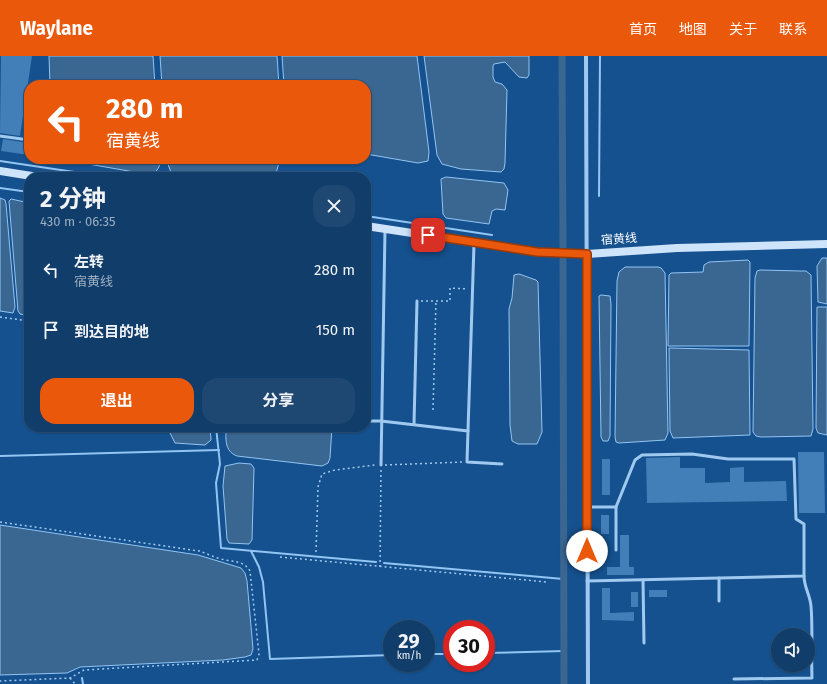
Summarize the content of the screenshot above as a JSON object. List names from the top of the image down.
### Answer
{
  "streets": {
    "main road": ["宿黄线"]
  },
  "page": {
    "header": "Waylane",
    "nav": [
      "首页",
      "地图",
      "关于",
      "联系"
    ],
    "turn": ["280 m", "宿黄线"],
    "heading": ["2 分钟", "430 m · 06:35"],
    "list": [
      {
        "name": "左转",
        "note": "宿黄线",
        "value": "280 m"
      },
      {
        "name": "到达目的地",
        "value": "150 m"
      }
    ],
    "buttons": ["退出", "分享"],
    "speed": "29 km/h",
    "limit": "30"
  }
}
